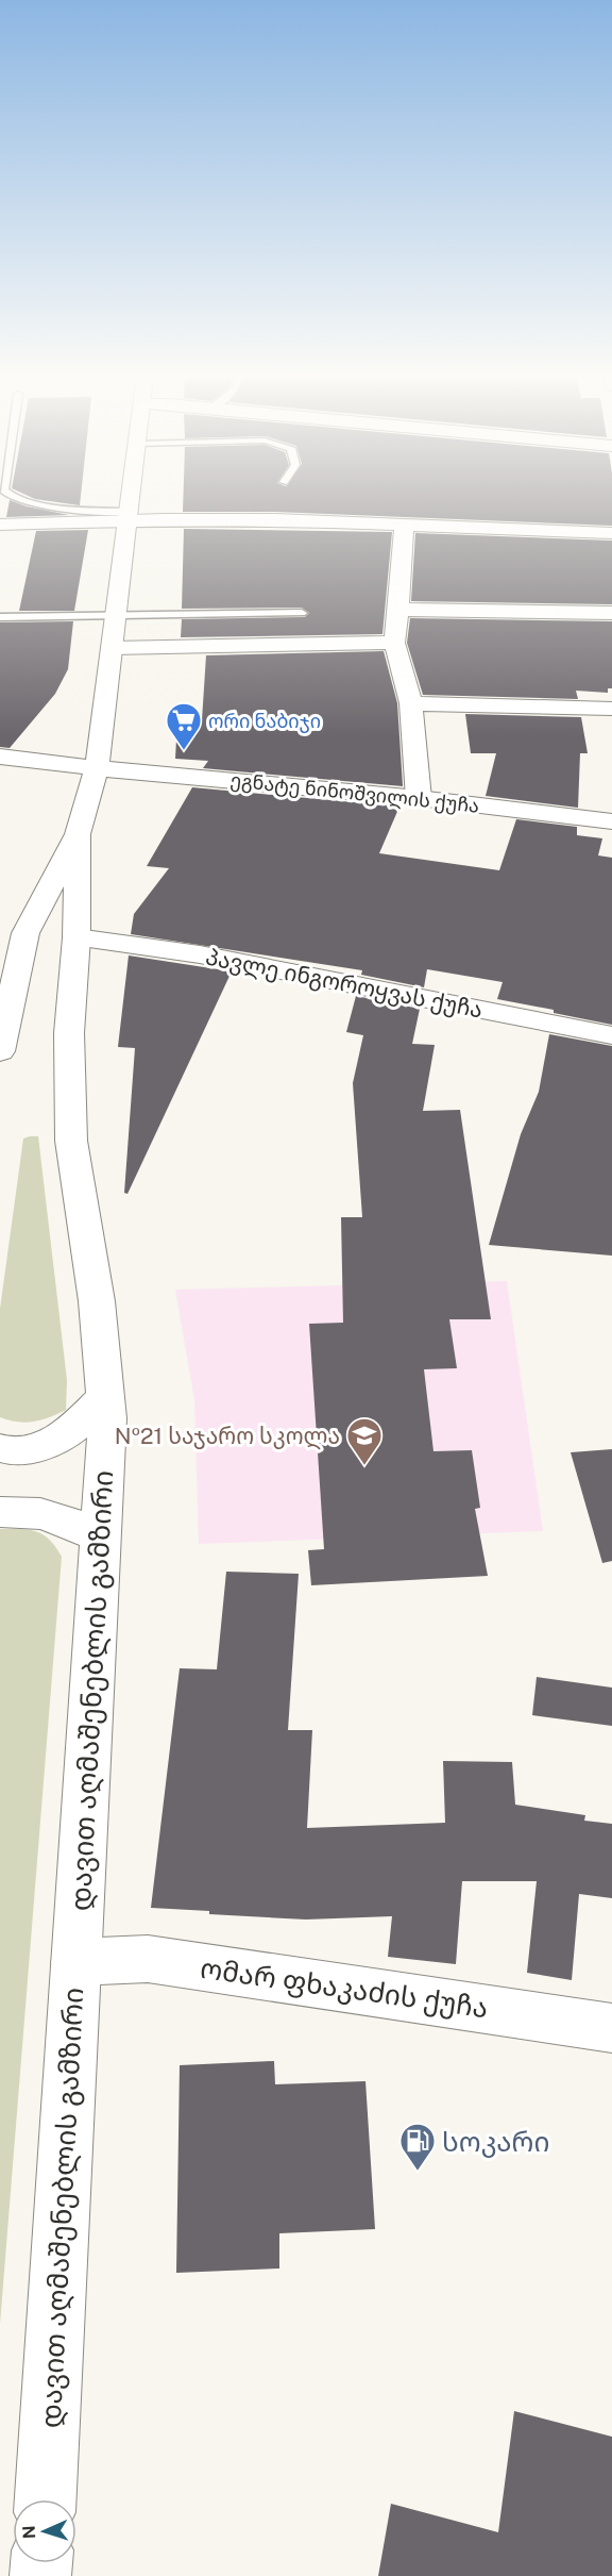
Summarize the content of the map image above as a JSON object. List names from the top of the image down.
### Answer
{
  "streets": {
    "main road": [
      "ეგნატე ნინოშვილის ქუჩა",
      "პავლე ინგოროყვას ქუჩა",
      "დავით აღმაშენებლის გამზირი",
      "ომარ ფხაკაძის ქუჩა"
    ]
  },
  "crossings": [
    ["ეგნატე ნინოშვილის ქუჩა", "დავით აღმაშენებლის გამზირი"],
    ["პავლე ინგოროყვას ქუჩა", "დავით აღმაშენებლის გამზირი"],
    ["დავით აღმაშენებლის გამზირი", "ომარ ფხაკაძის ქუჩა"]
  ],
  "places": {
    "supermarket": ["ორი ნაბიჯი"],
    "school or university": ["№21 საჯარო სკოლა"],
    "fuel station": ["სოკარი"]
  },
  "north": "left"
}
